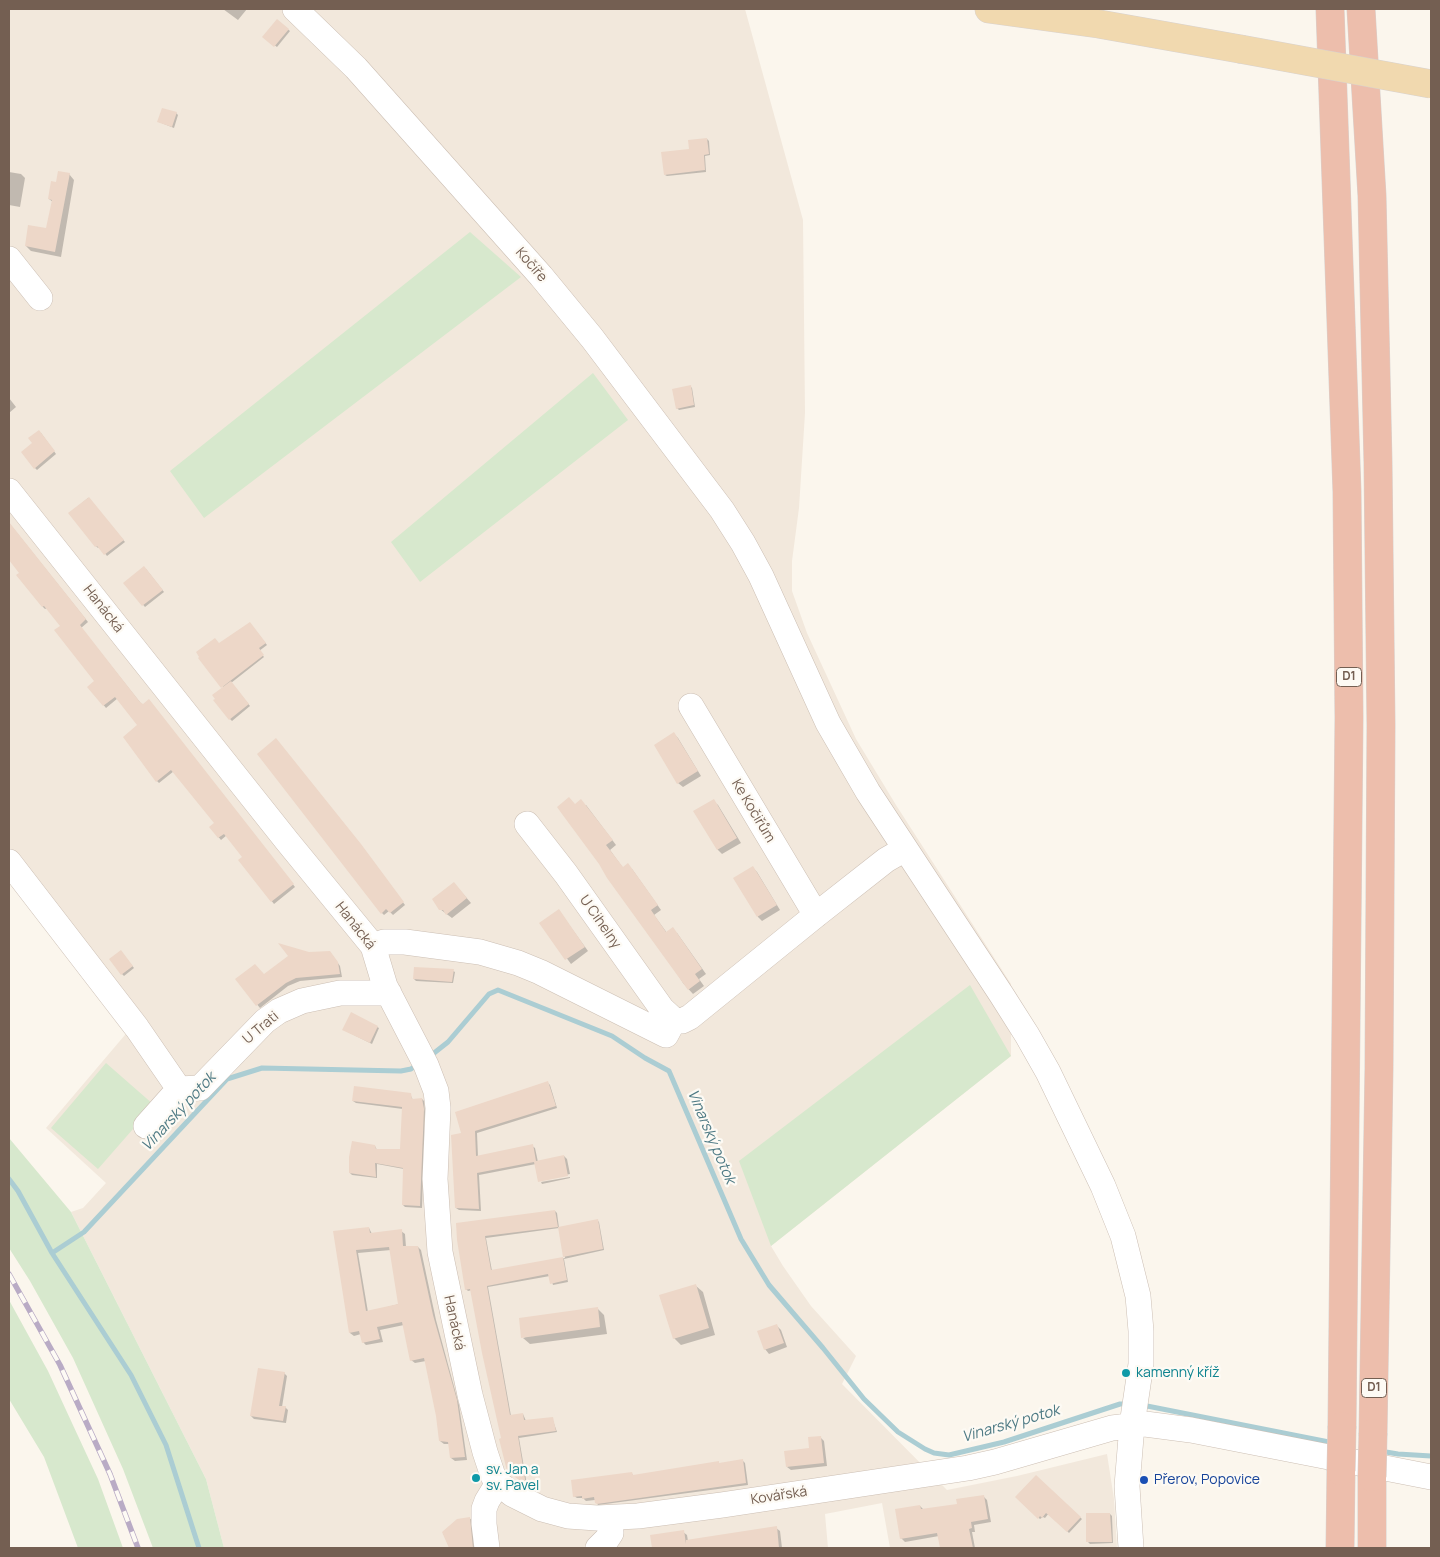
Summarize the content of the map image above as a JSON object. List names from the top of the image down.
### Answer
{
  "streets": {
    "highway": ["D1"],
    "street": [
      "Kočíře",
      "Hanácká",
      "Ke Kočiřům",
      "U Cihelny",
      "U Trati",
      "Kovářská"
    ]
  },
  "crossings": [
    ["Kočíře", "Kovářská"],
    ["Hanácká", "U Trati"],
    ["Hanácká", "Kovářská"]
  ],
  "water": ["Vinarský potok"],
  "places": ["kamenný kříž", "sv. Jan a sv. Pavel", "Přerov, Popovice"]
}
